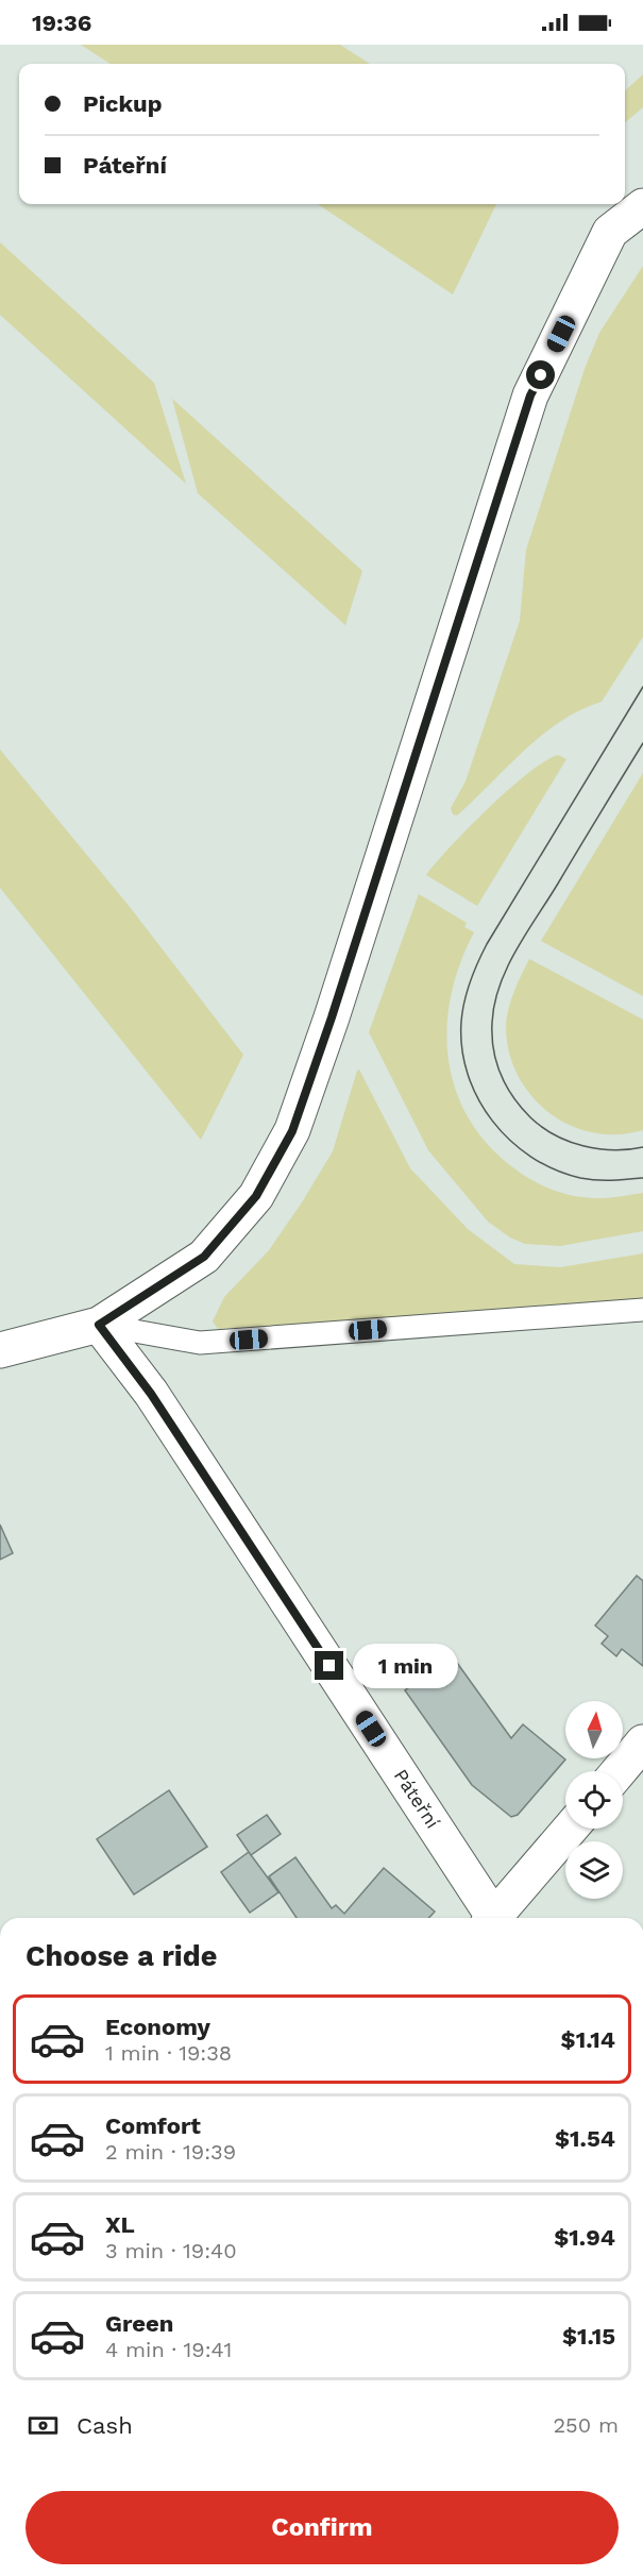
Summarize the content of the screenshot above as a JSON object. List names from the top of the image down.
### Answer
{
  "streets": {
    "main road": ["Páteřní"]
  },
  "north": "top",
  "page": {
    "status": "19:36",
    "banner": ["Pickup", "Páteřní"],
    "bubble": "1 min",
    "heading": "Choose a ride",
    "list": [
      {
        "name": "Economy",
        "note": "1 min · 19:38",
        "value": "$1.14"
      },
      {
        "name": "Comfort",
        "note": "2 min · 19:39",
        "value": "$1.54"
      },
      {
        "name": "XL",
        "note": "3 min · 19:40",
        "value": "$1.94"
      },
      {
        "name": "Green",
        "note": "4 min · 19:41",
        "value": "$1.15"
      }
    ],
    "pay": ["Cash", "250 m"],
    "buttons": "Confirm"
  }
}
